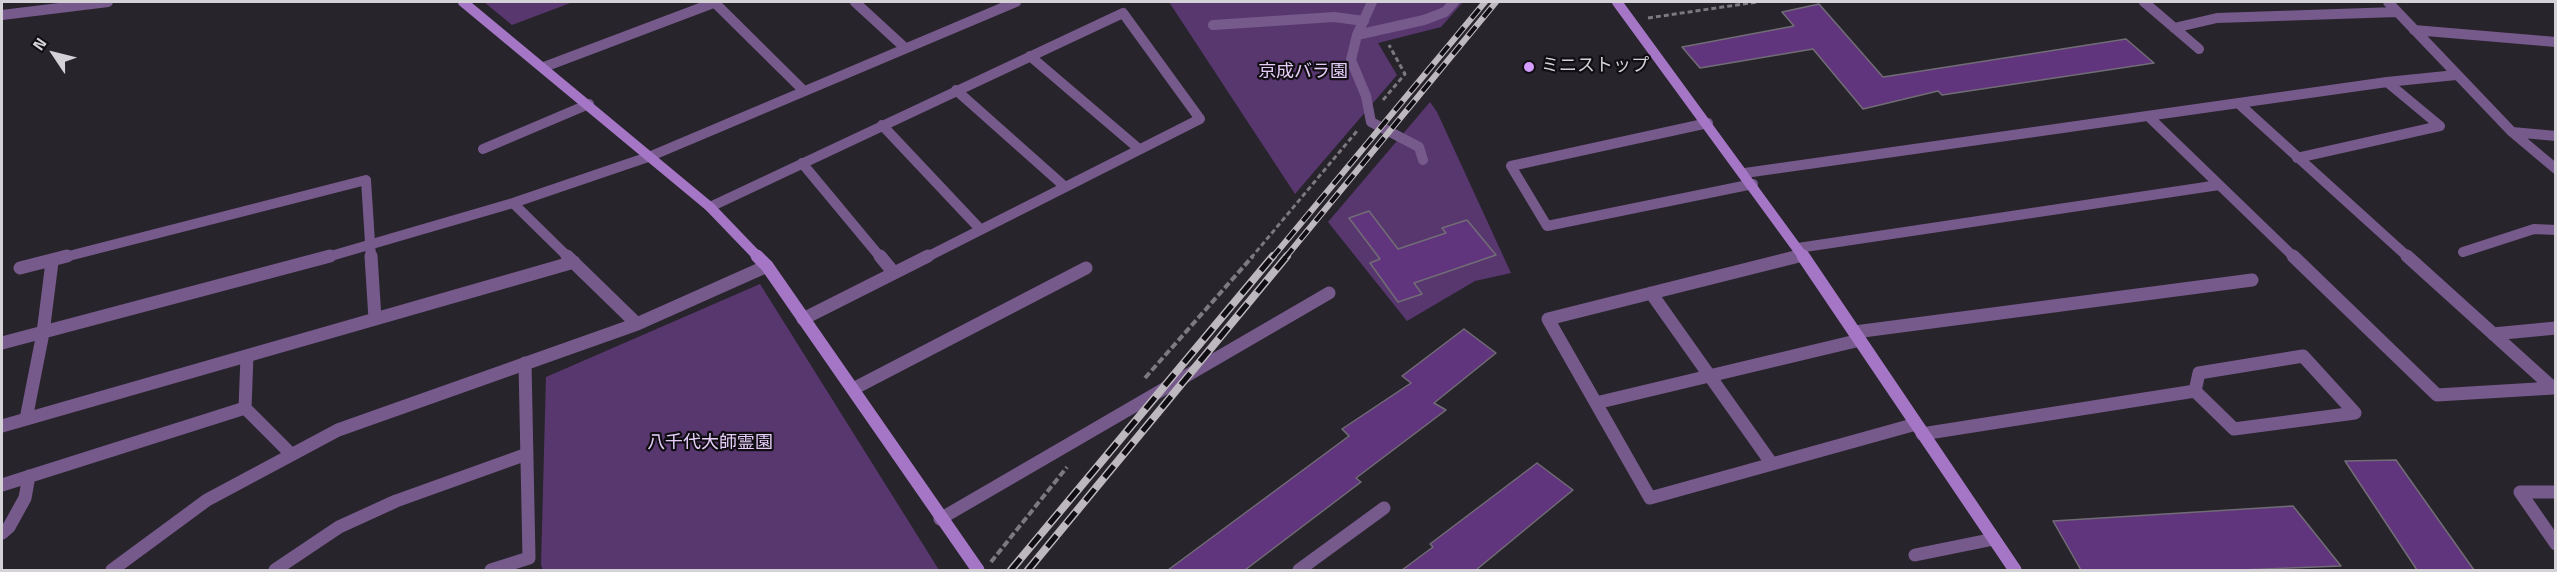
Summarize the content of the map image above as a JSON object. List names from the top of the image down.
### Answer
{
  "parks": ["京成バラ園", "八千代大師霊園"],
  "places": ["ミニストップ"],
  "north": "top left"
}
